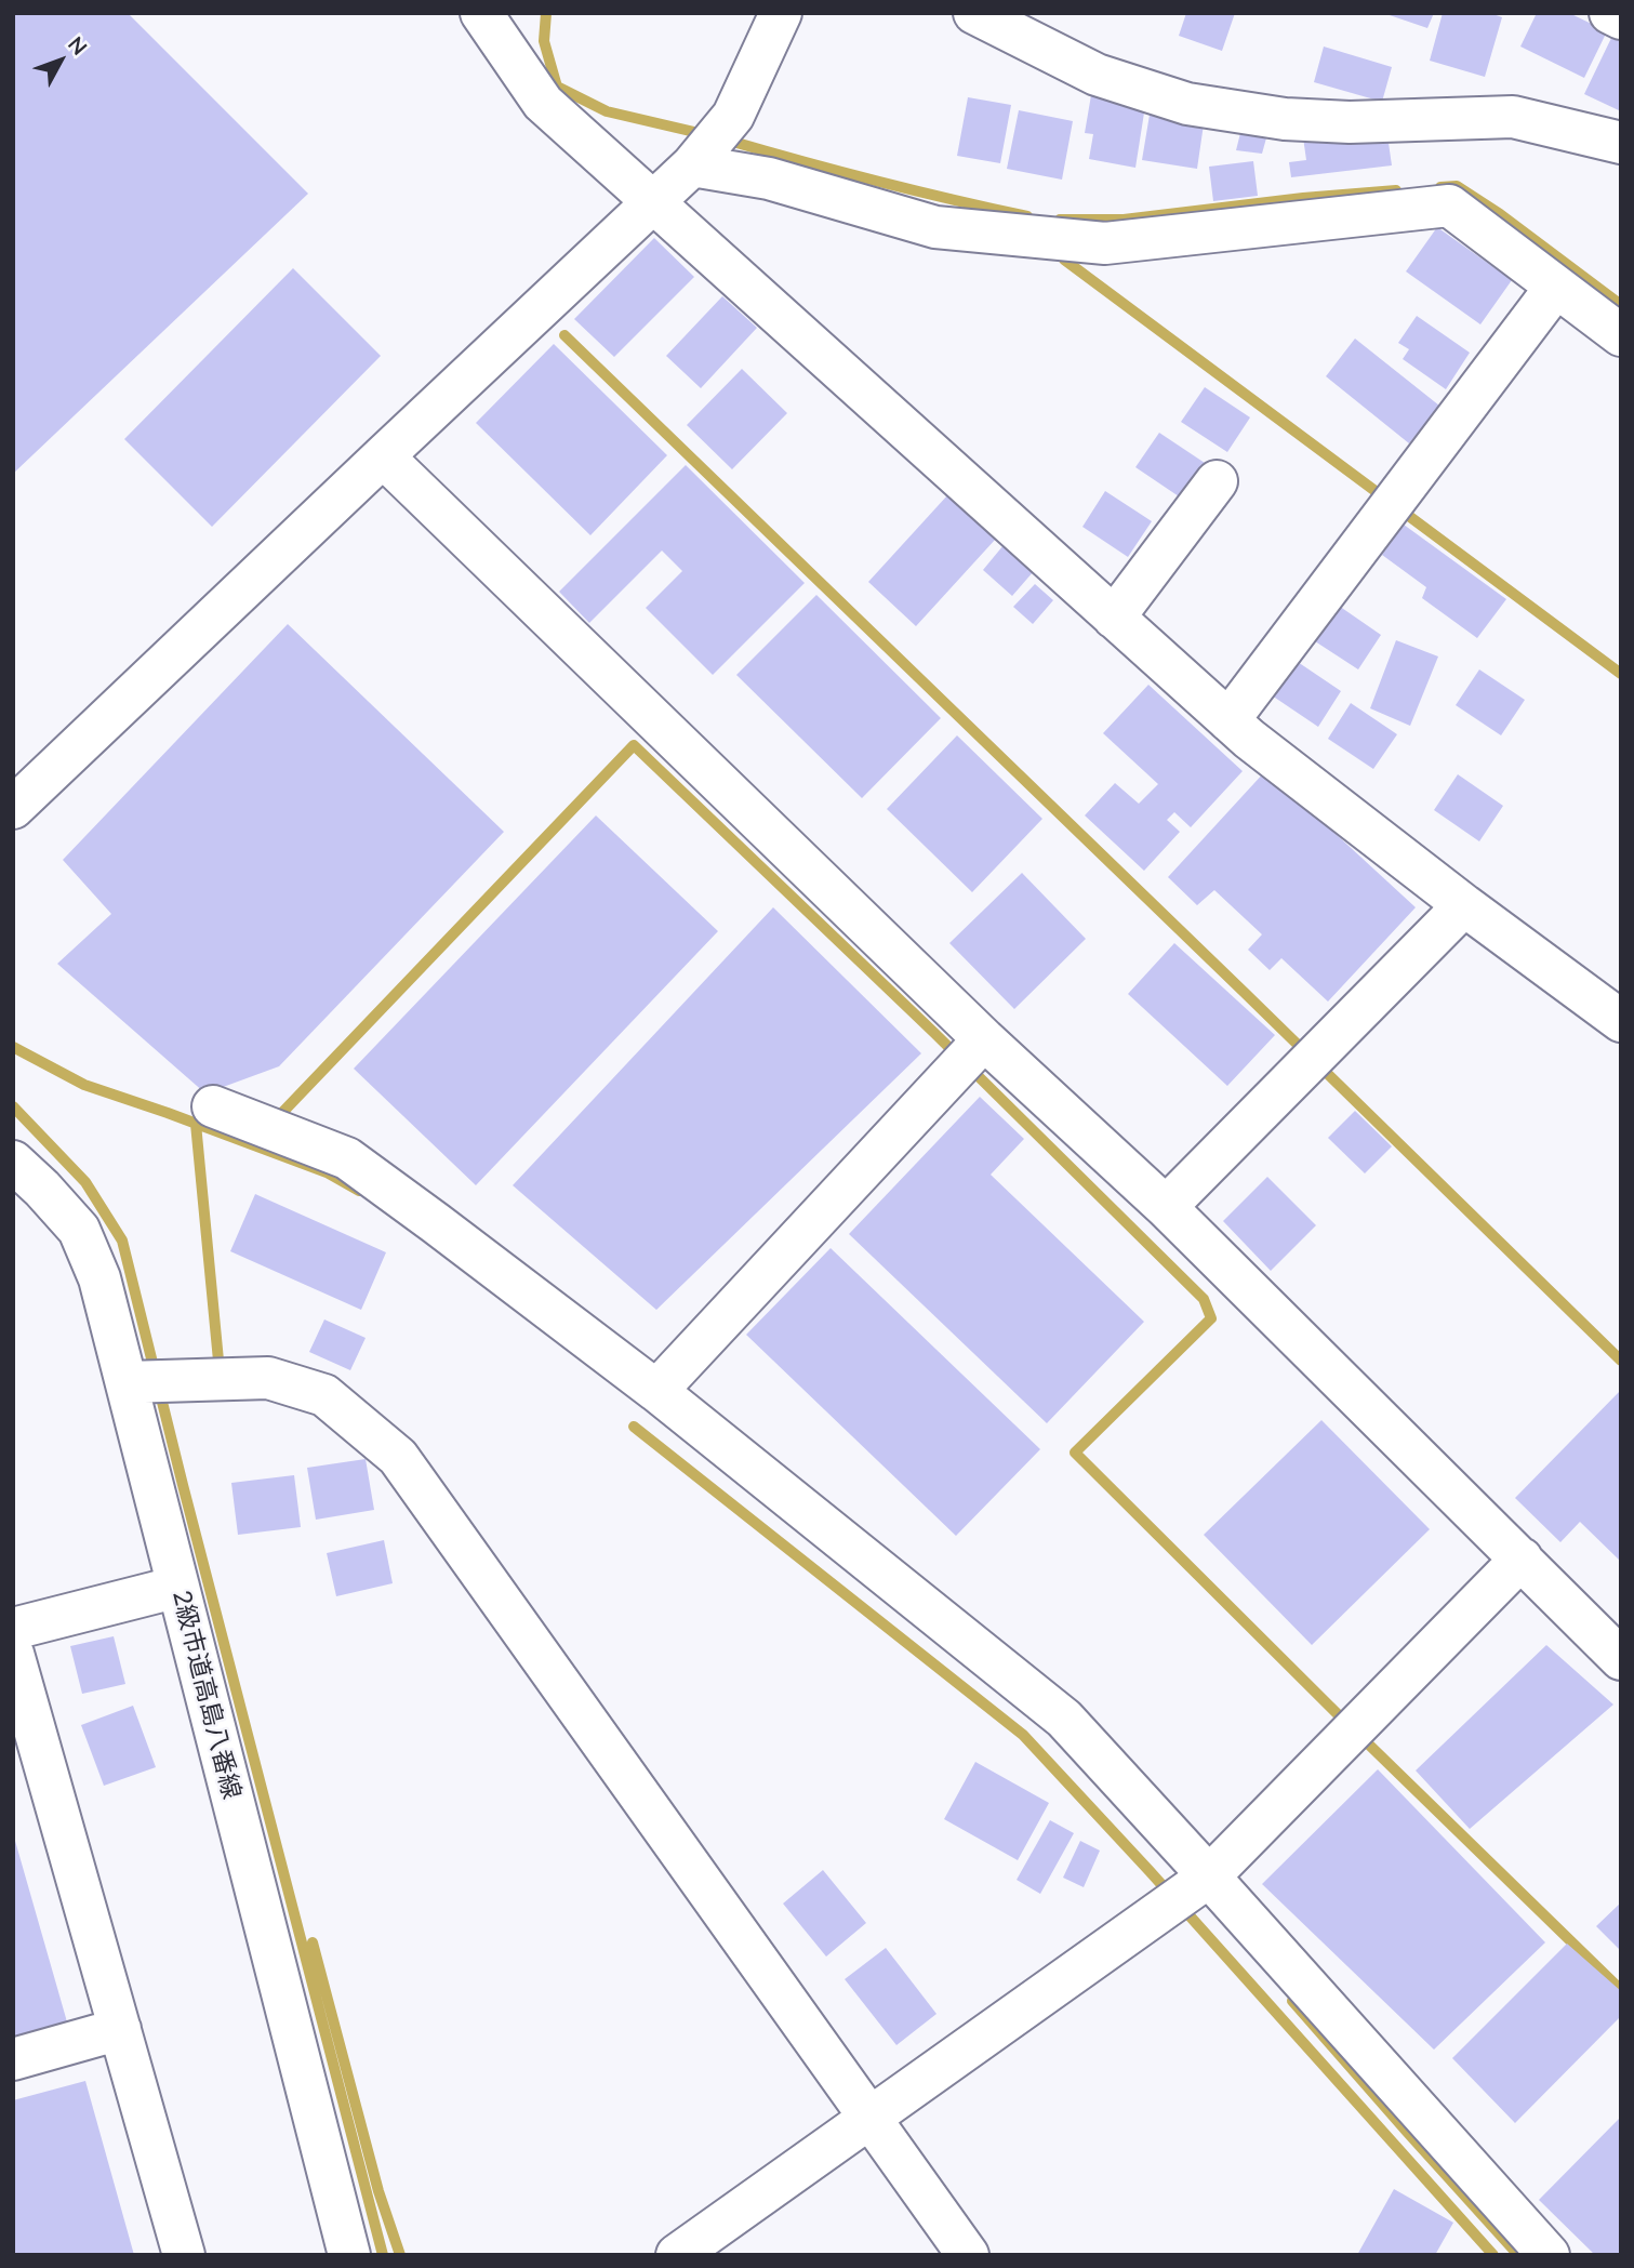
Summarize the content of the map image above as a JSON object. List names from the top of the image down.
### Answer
{
  "streets": {
    "street": ["2級市道高島八番線"]
  },
  "north": "top right"
}
